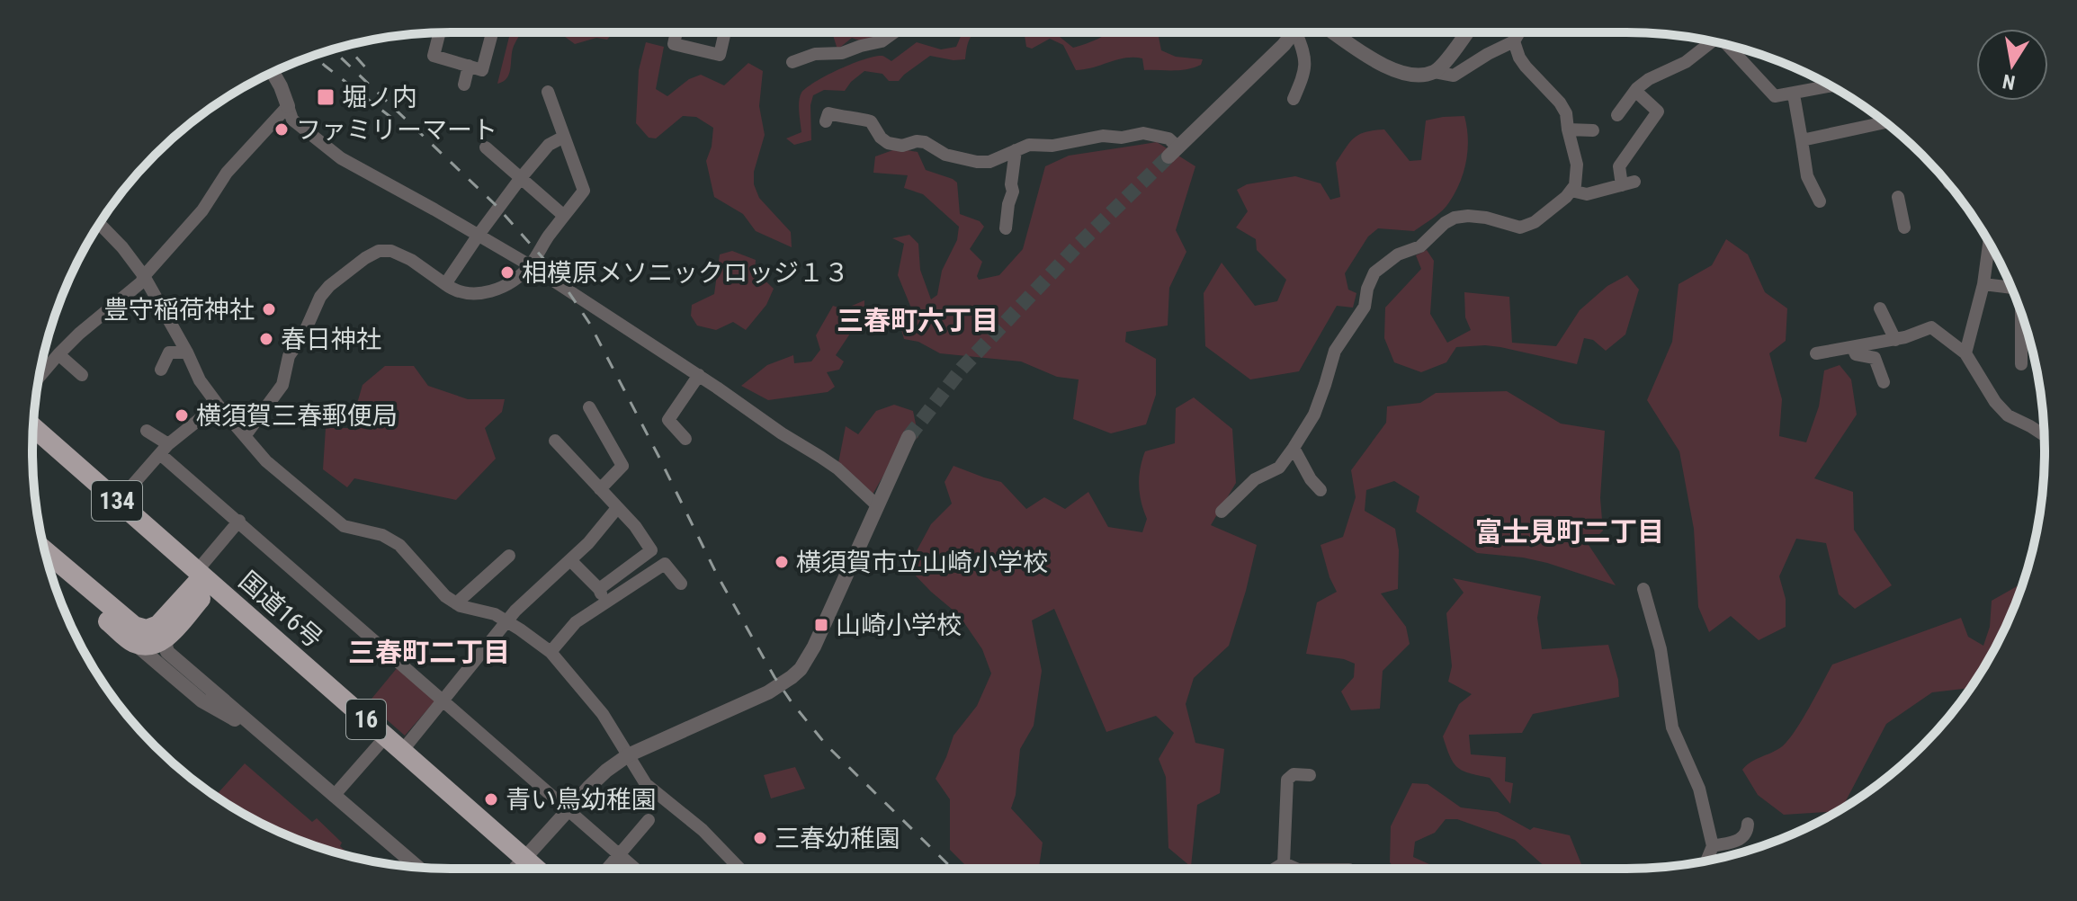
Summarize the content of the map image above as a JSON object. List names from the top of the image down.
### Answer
{
  "streets": {
    "highway": ["134", "国道16号", "16"]
  },
  "crossings": [
    ["134", "国道16号"]
  ],
  "districts": ["三春町六丁目", "富士見町二丁目", "三春町二丁目"],
  "places": {
    "transit": ["堀ノ内", "山崎小学校"],
    "other": [
      "ファミリーマート",
      "相模原メソニックロッジ１３",
      "豊守稲荷神社",
      "春日神社",
      "横須賀三春郵便局",
      "横須賀市立山崎小学校",
      "青い鳥幼稚園",
      "三春幼稚園"
    ]
  },
  "north": "bottom"
}
